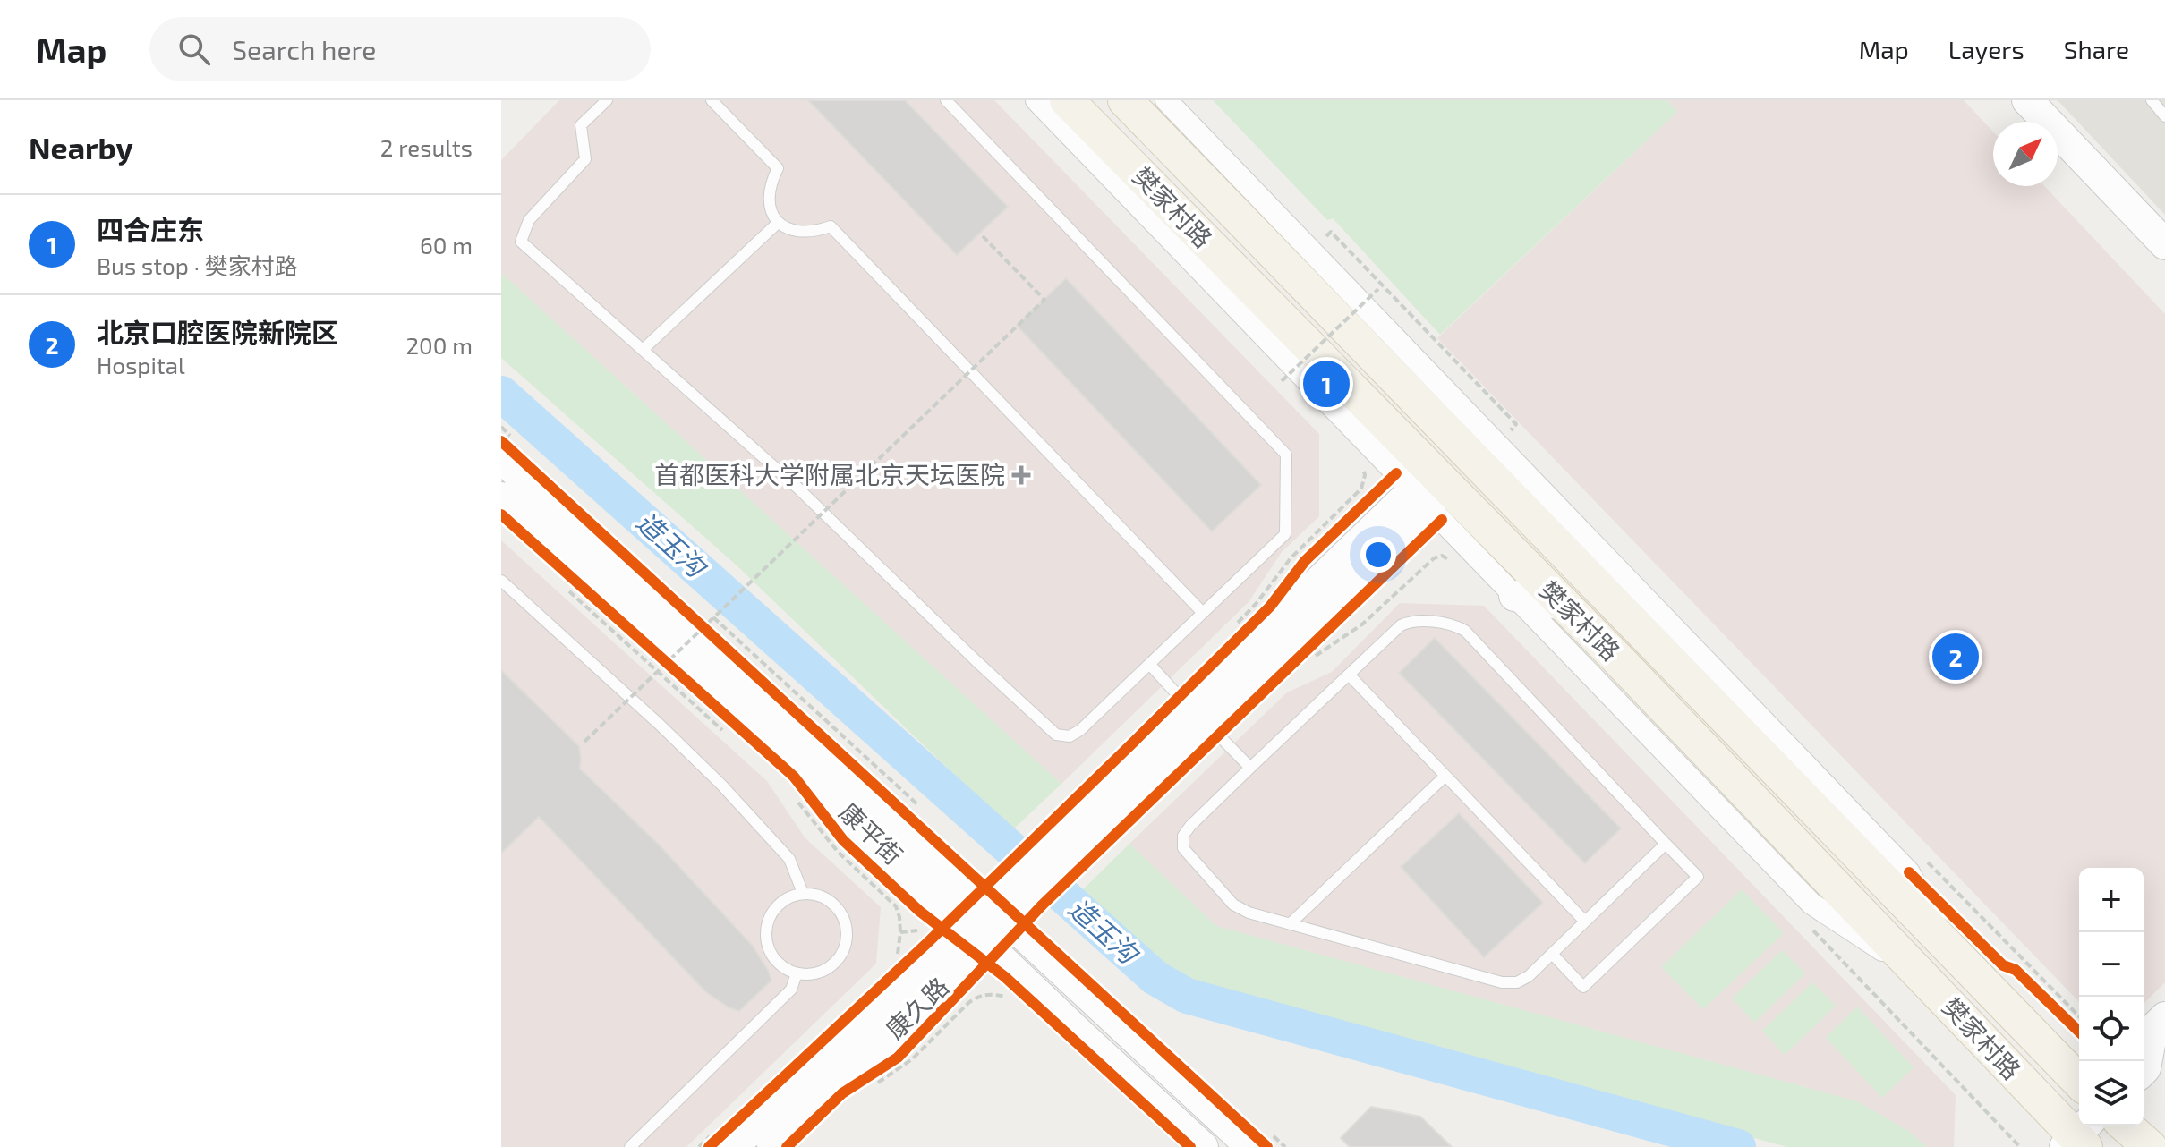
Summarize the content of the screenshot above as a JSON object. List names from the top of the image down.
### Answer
{
  "streets": {
    "main road": ["樊家村路"],
    "street": ["康平街", "康久路"]
  },
  "crossings": [
    ["康平街", "康久路"]
  ],
  "water": ["造玉沟"],
  "places": {
    "health": ["首都医科大学附属北京天坛医院"]
  },
  "north": "top right",
  "page": {
    "header": "Map",
    "search": "Search here",
    "nav": ["Map", "Layers", "Share"],
    "heading": ["Nearby", "2 results"],
    "list": [
      {
        "mark": "1",
        "name": "四合庄东",
        "note": "Bus stop · 樊家村路",
        "value": "60 m"
      },
      {
        "mark": "2",
        "name": "北京口腔医院新院区",
        "note": "Hospital",
        "value": "200 m"
      }
    ],
    "pins": ["1", "2"],
    "map_buttons": ["+", "−"]
  }
}
